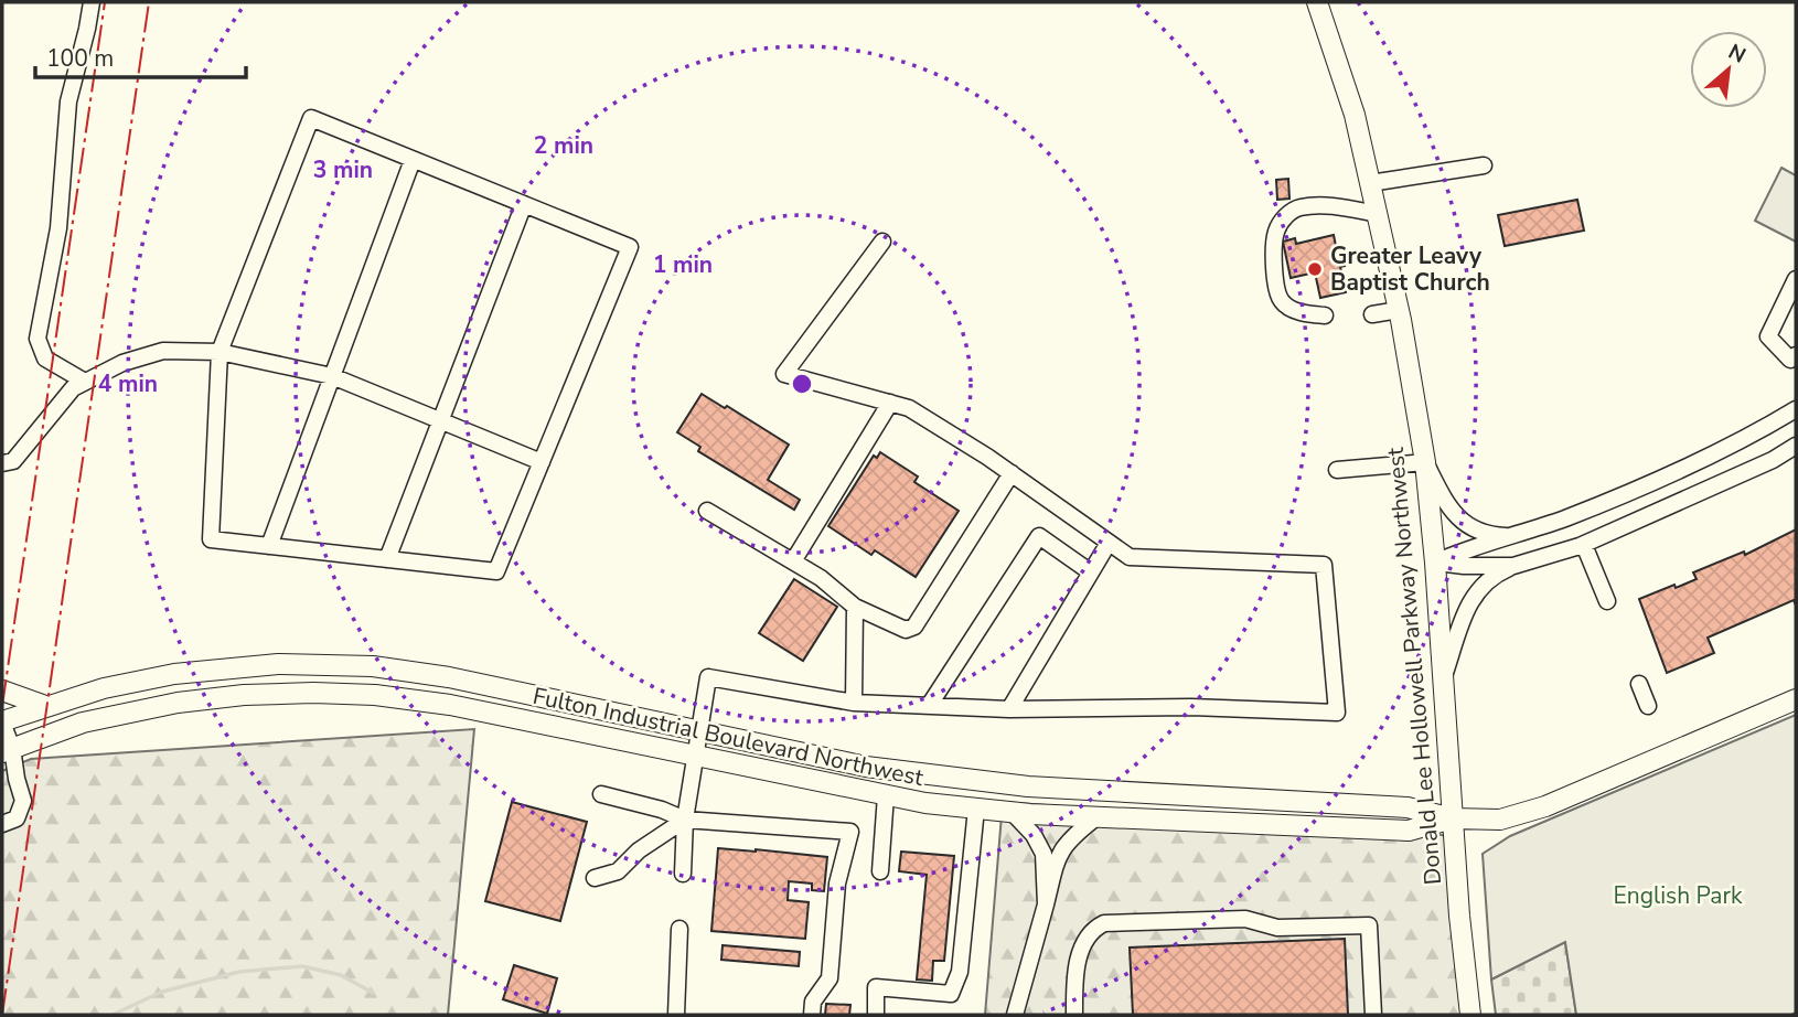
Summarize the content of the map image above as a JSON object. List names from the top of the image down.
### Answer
{
  "streets": {
    "main road": ["Donald Lee Hollowell Parkway Northwest", "Fulton Industrial Boulevard Northwest"]
  },
  "crossings": [
    ["Donald Lee Hollowell Parkway Northwest", "Fulton Industrial Boulevard Northwest"]
  ],
  "parks": ["English Park"],
  "places": ["Greater Leavy Baptist Church"],
  "scale_bar": "100 m",
  "north": "top right",
  "rings": [
    "2 min",
    "3 min",
    "1 min",
    "4 min"
  ]
}
